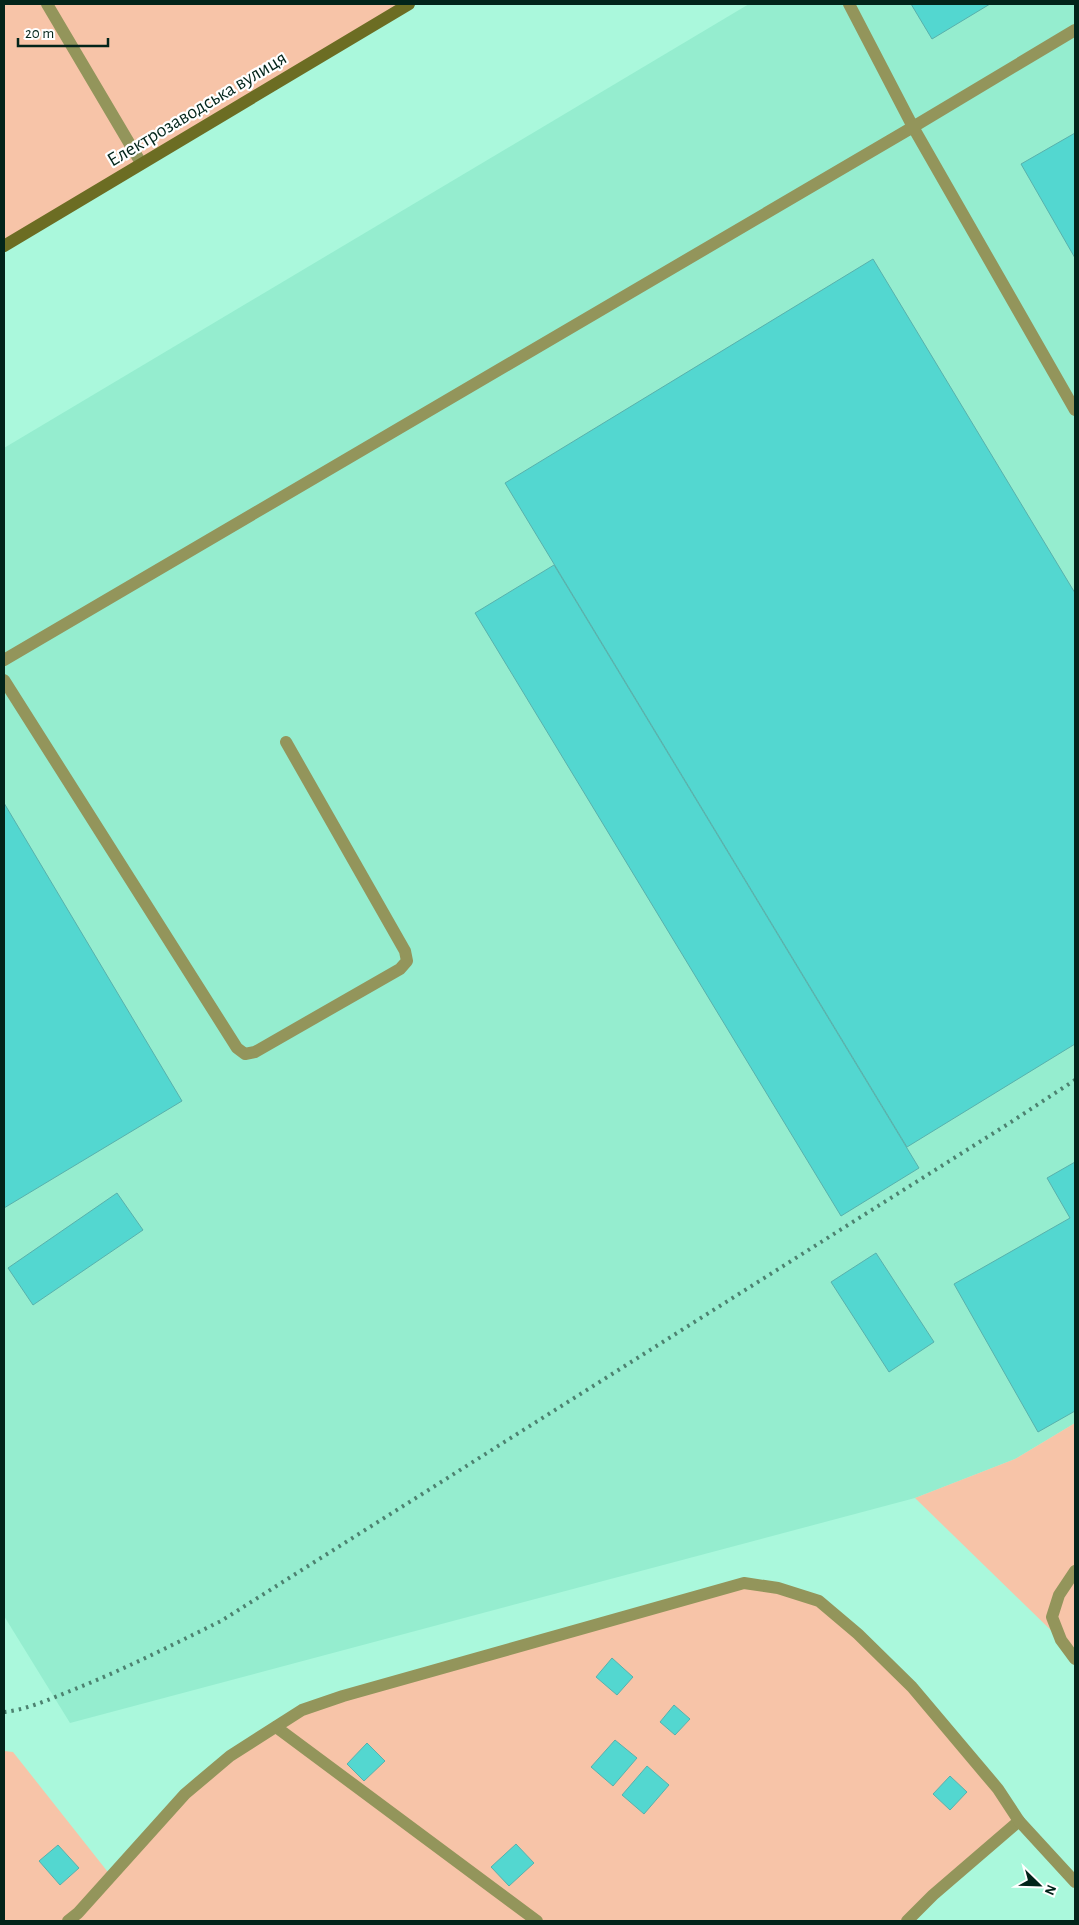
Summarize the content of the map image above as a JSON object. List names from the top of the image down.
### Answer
{
  "streets": {
    "main road": ["Електрозаводська вулиця"]
  },
  "scale_bar": "20 m",
  "north": "bottom right"
}
